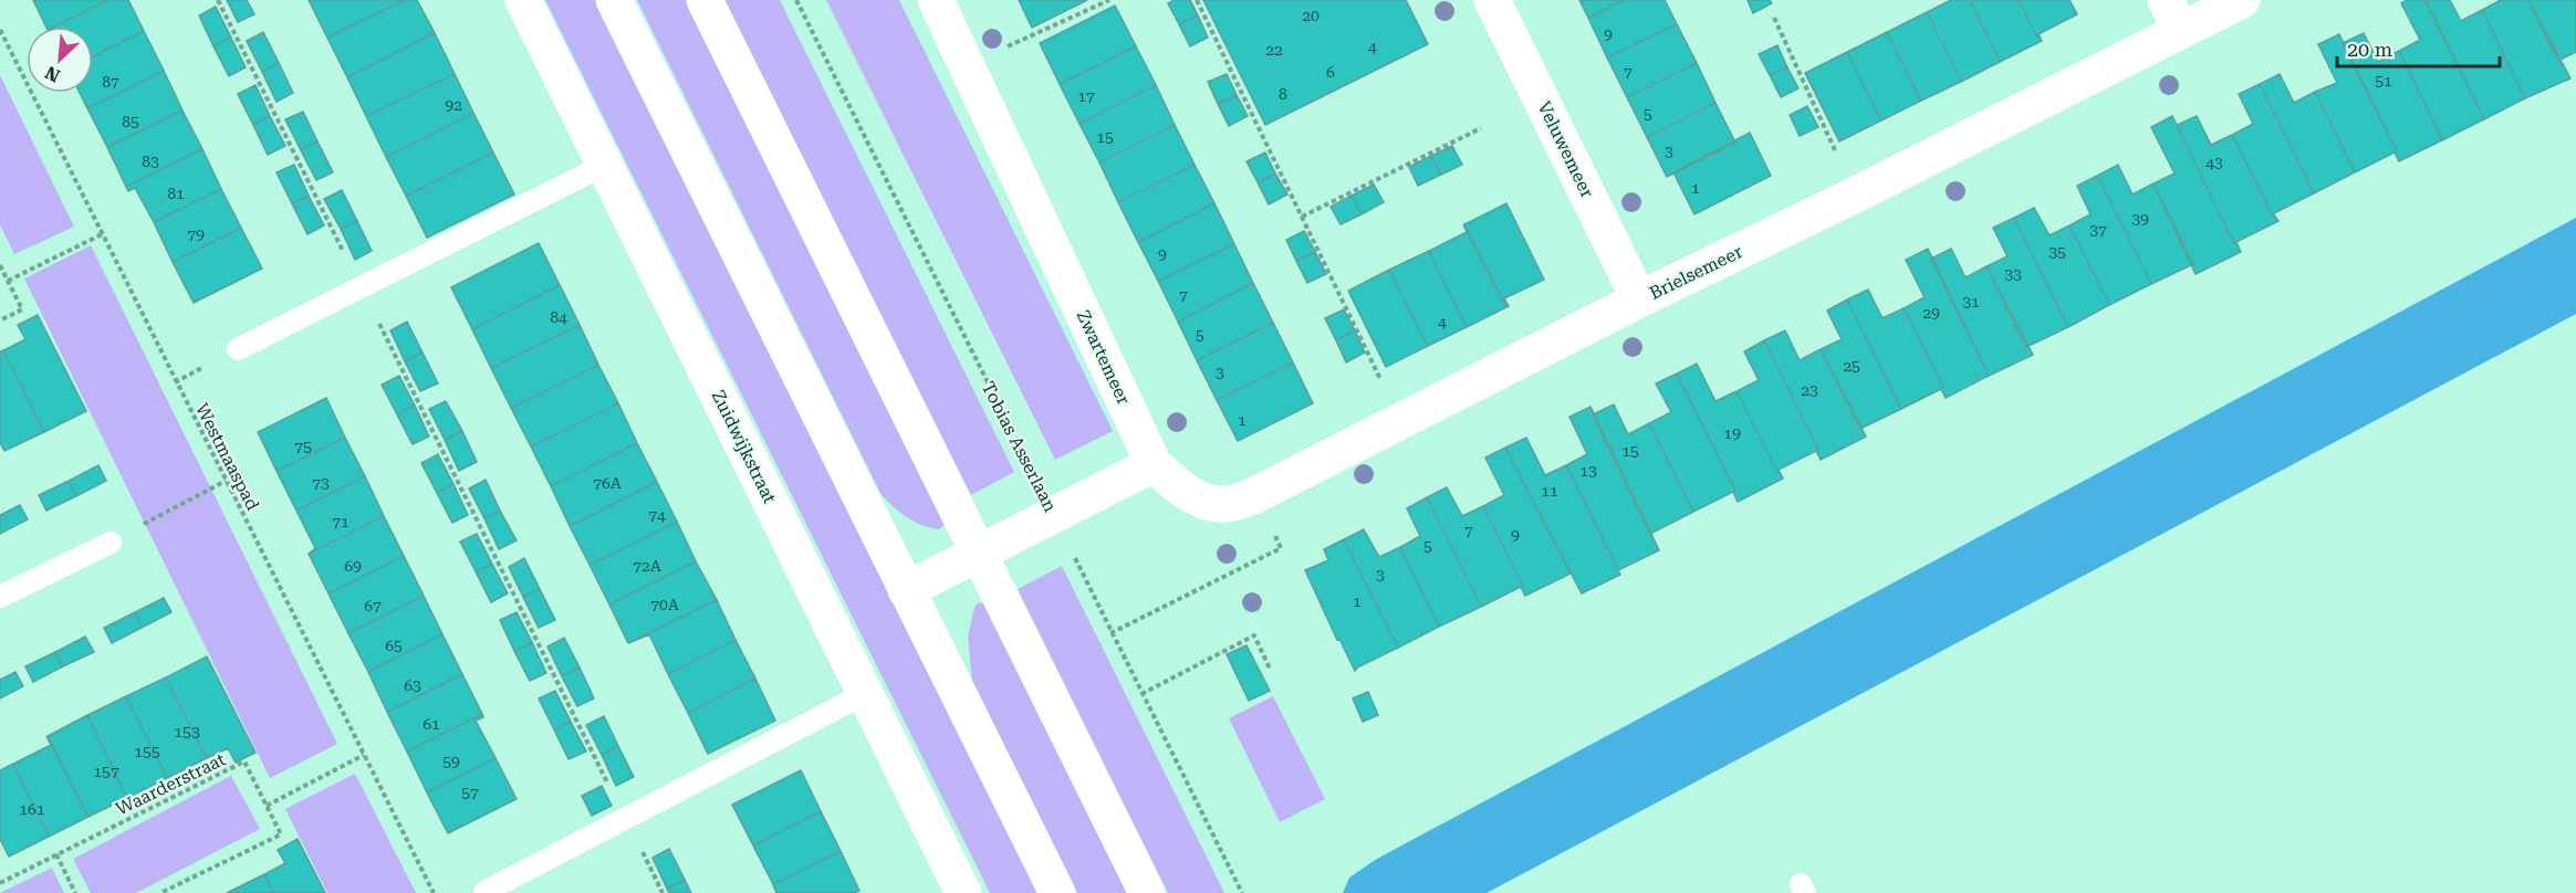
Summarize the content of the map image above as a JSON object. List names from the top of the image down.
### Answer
{
  "streets": {
    "street": [
      "Veluwemeer",
      "Brielsemeer",
      "Zwartemeer",
      "Zuidwijkstraat"
    ],
    "path": ["Tobias Asserlaan", "Westmaaspad", "Waarderstraat"]
  },
  "crossings": [
    ["Veluwemeer", "Brielsemeer"],
    ["Brielsemeer", "Zwartemeer"]
  ],
  "house_numbers": [
    "20",
    "9",
    "4",
    "22",
    "6",
    "7",
    "51",
    "87",
    "8",
    "17",
    "92",
    "5",
    "85",
    "15",
    "3",
    "83",
    "43",
    "1",
    "81",
    "39",
    "37",
    "79",
    "35",
    "9",
    "33",
    "7",
    "31",
    "29",
    "84",
    "4",
    "5",
    "25",
    "3",
    "23",
    "1",
    "19",
    "75",
    "15",
    "13",
    "73",
    "76A",
    "11",
    "74",
    "71",
    "7",
    "9",
    "5",
    "69",
    "72A",
    "3",
    "1",
    "70A",
    "67",
    "65",
    "63",
    "61",
    "153",
    "155",
    "59",
    "157",
    "57",
    "161"
  ],
  "scale_bar": "20 m",
  "north": "bottom left"
}
